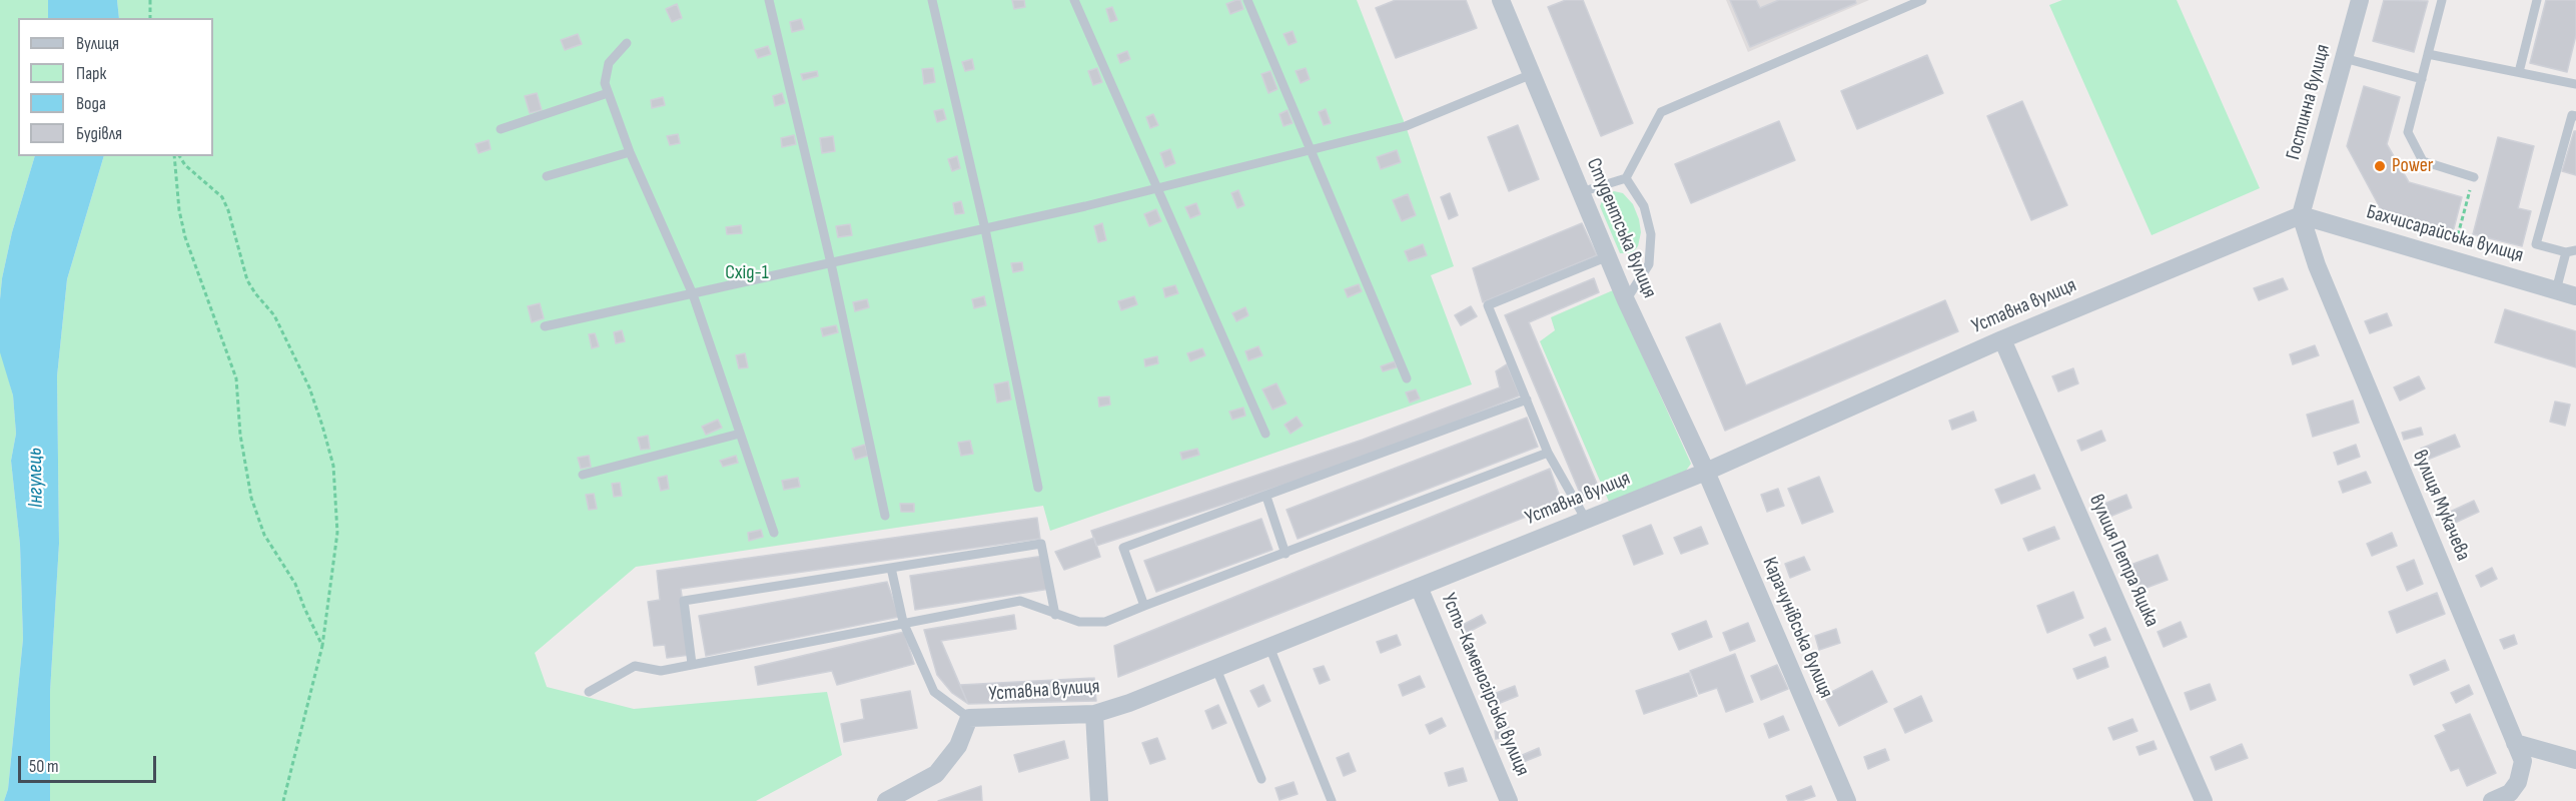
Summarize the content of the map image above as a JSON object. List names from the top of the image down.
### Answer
{
  "streets": {
    "street": [
      "Гостинна вулиця",
      "Студентська вулиця",
      "Бахчисарайська вулиця",
      "Уставна вулиця",
      "вулиця Мукачева",
      "вулиця Петра Яцика",
      "Карачунівська вулиця",
      "Усть-Каменогірська вулиця"
    ]
  },
  "crossings": [
    ["Гостинна вулиця", "Бахчисарайська вулиця"],
    ["Гостинна вулиця", "Уставна вулиця"],
    ["Гостинна вулиця", "вулиця Мукачева"],
    ["Студентська вулиця", "Уставна вулиця"],
    ["Студентська вулиця", "Карачунівська вулиця"],
    ["Бахчисарайська вулиця", "Уставна вулиця"],
    ["Бахчисарайська вулиця", "вулиця Мукачева"],
    ["Уставна вулиця", "вулиця Мукачева"],
    ["Уставна вулиця", "вулиця Петра Яцика"],
    ["Уставна вулиця", "Карачунівська вулиця"],
    ["Уставна вулиця", "Усть-Каменогірська вулиця"]
  ],
  "water": ["Інгулець"],
  "parks": ["Схід-1"],
  "places": ["Power"],
  "legend": [
    "Вулиця",
    "Парк",
    "Вода",
    "Будівля"
  ],
  "scale_bar": "50 m"
}
